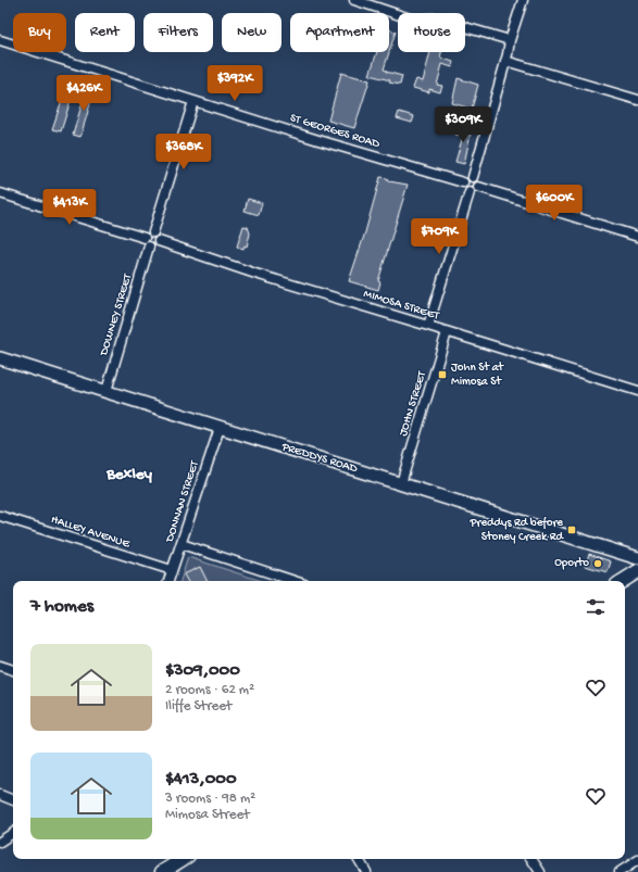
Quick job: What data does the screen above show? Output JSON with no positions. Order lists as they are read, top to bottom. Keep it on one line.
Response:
{"streets":{"main road":["PREDDYS ROAD"],"street":["ST GEORGES ROAD","MIMOSA STREET","DOWNEY STREET","JOHN STREET","DONNAN STREET","HALLEY AVENUE"]},"crossings":[["MIMOSA STREET","DOWNEY STREET"],["MIMOSA STREET","JOHN STREET"],["DOWNEY STREET","PREDDYS ROAD"],["JOHN STREET","PREDDYS ROAD"],["PREDDYS ROAD","DONNAN STREET"],["DONNAN STREET","HALLEY AVENUE"]],"districts":["Bexley"],"places":{"transit":["John St at Mimosa St","Preddys Rd before Stoney Creek Rd"],"other":["Oporto"]},"page":{"chip":["Buy","Rent","Filters","New","Apartment","House"],"price":["$392K","$426K","$309K","$368K","$600K","$413K","$709K"],"heading":"7 homes","list":[{"name":"$309,000","note":"2 rooms · 62 m² · Iliffe Street"},{"name":"$413,000","note":"3 rooms · 98 m² · Mimosa Street"}]}}
